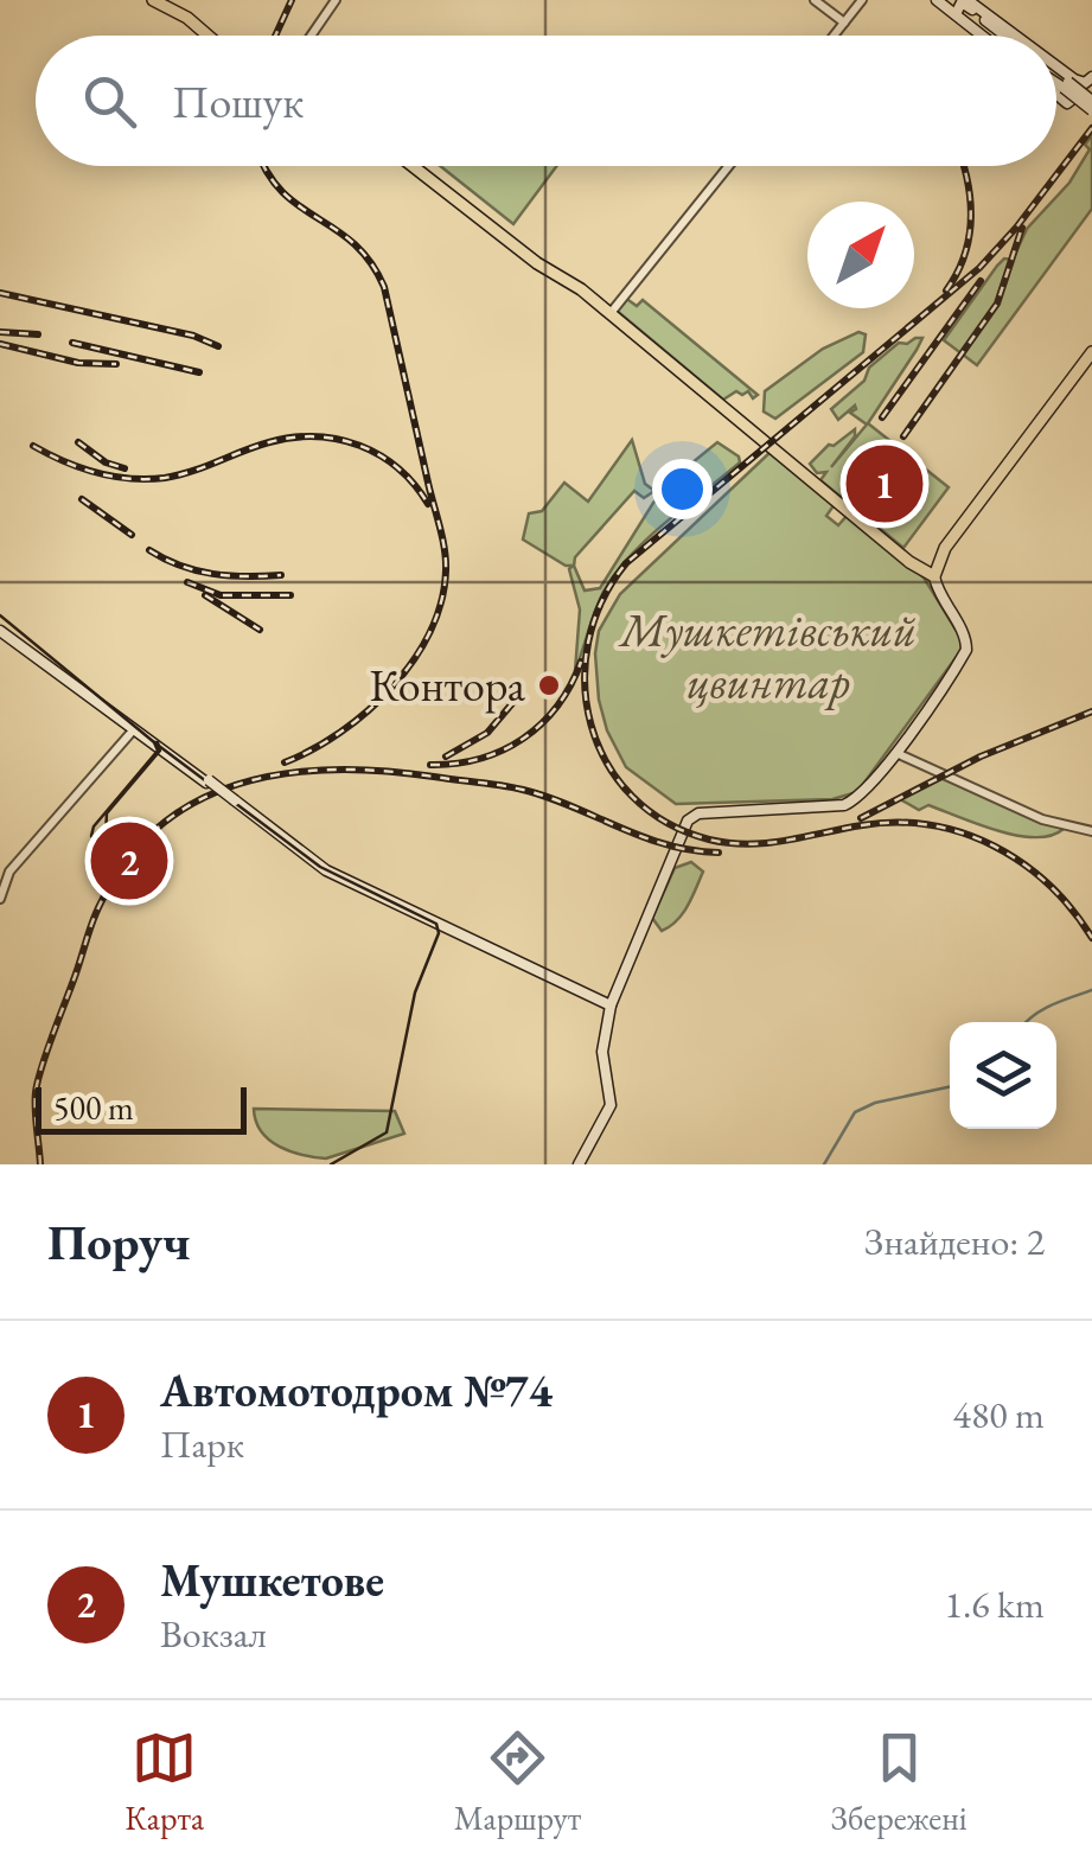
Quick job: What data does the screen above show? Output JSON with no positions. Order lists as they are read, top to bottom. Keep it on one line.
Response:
{"parks":["Мушкетівський цвинтар"],"places":["Контора"],"scale_bar":"500 m","north":"top right","page":{"search":"Пошук","pins":["1","2"],"scale":"500 m","heading":["Поруч","Знайдено: 2"],"list":[{"mark":"1","name":"Автомотодром №74","note":"Парк","value":"480 m"},{"mark":"2","name":"Мушкетове","note":"Вокзал","value":"1.6 km"}],"nav":["Карта","Маршрут","Збережені"]}}
